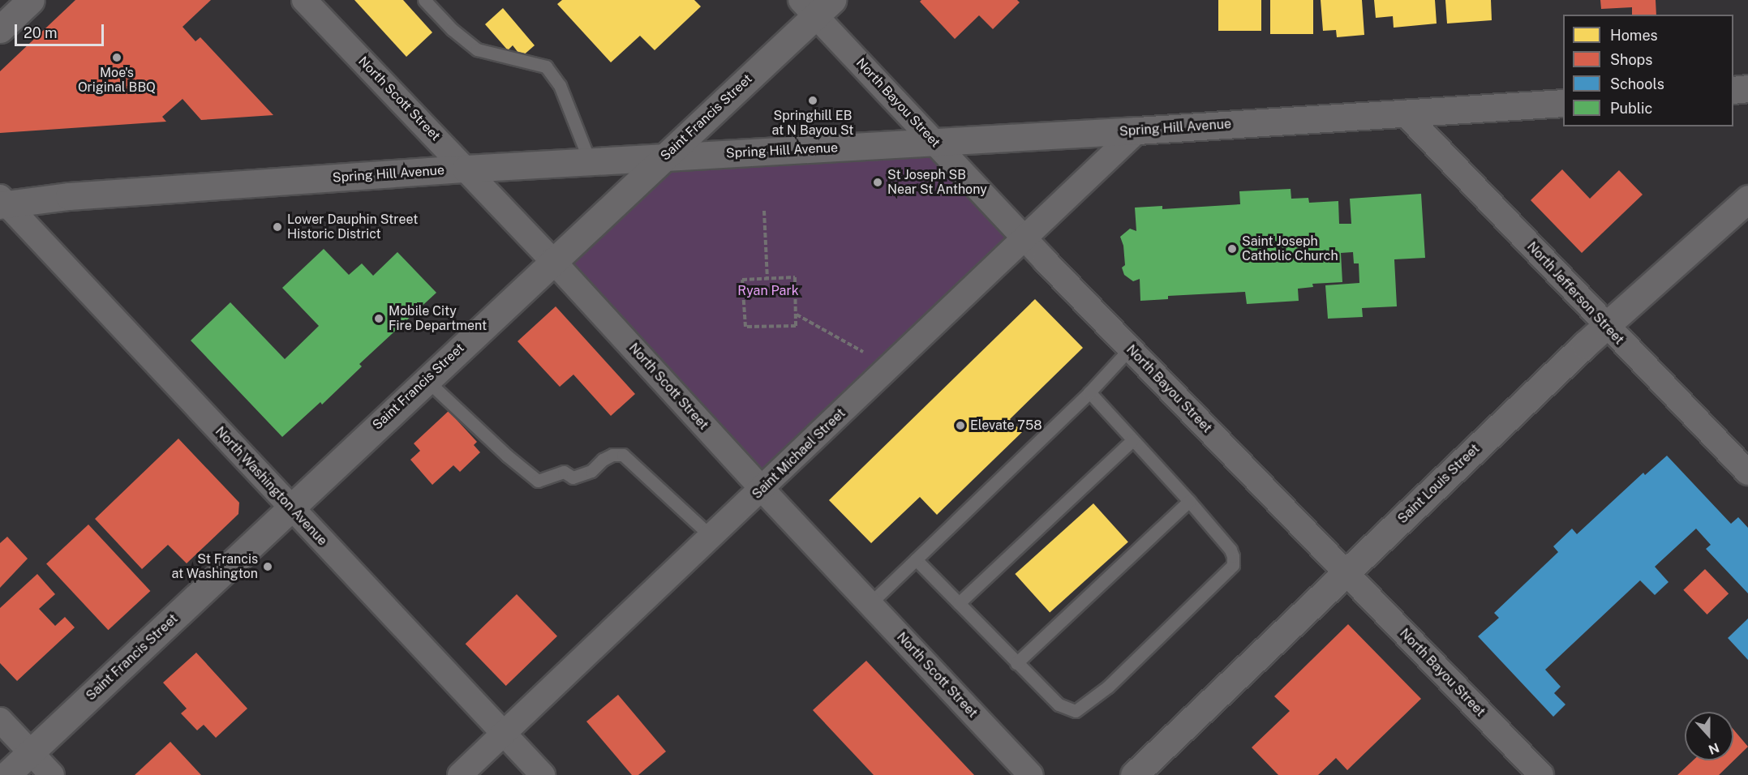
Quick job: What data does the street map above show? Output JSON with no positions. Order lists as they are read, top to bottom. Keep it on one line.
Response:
{"streets":{"street":["North Scott Street","North Bayou Street","Saint Francis Street","Spring Hill Avenue","North Jefferson Street","Saint Michael Street","Saint Louis Street","North Washington Avenue"]},"crossings":[["North Scott Street","Saint Francis Street"],["North Scott Street","Spring Hill Avenue"],["North Scott Street","Saint Michael Street"],["North Bayou Street","Saint Francis Street"],["North Bayou Street","Spring Hill Avenue"],["North Bayou Street","Saint Michael Street"],["North Bayou Street","Saint Louis Street"],["Saint Francis Street","Spring Hill Avenue"],["Saint Francis Street","North Washington Avenue"],["Spring Hill Avenue","North Jefferson Street"],["Spring Hill Avenue","Saint Michael Street"],["Spring Hill Avenue","North Washington Avenue"],["North Jefferson Street","Saint Louis Street"],["Saint Michael Street","North Washington Avenue"]],"parks":["Ryan Park"],"places":["Moe's Original BBQ","Springhill EB at N Bayou St","St Joseph SB Near St Anthony","Lower Dauphin Street Historic District","Saint Joseph Catholic Church","Mobile City Fire Department","Elevate 758","St Francis at Washington"],"legend":["Homes","Shops","Schools","Public"],"scale_bar":"20 m","north":"bottom"}
